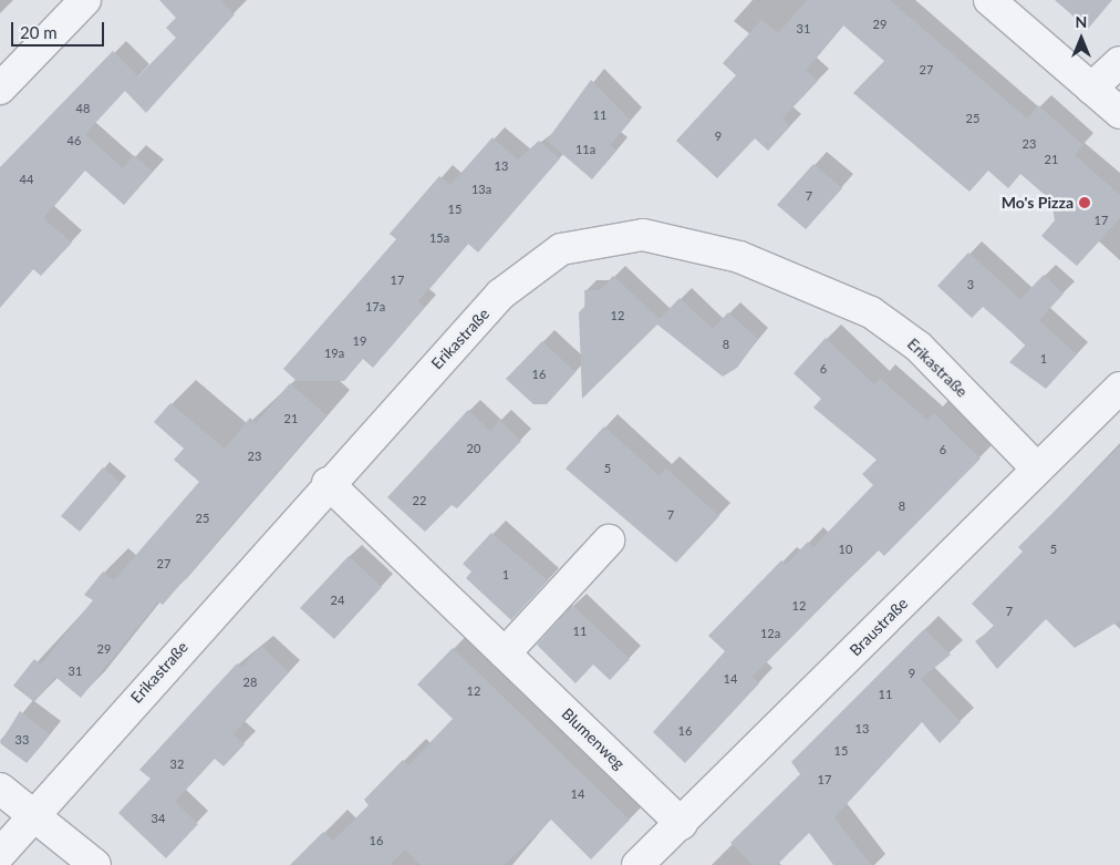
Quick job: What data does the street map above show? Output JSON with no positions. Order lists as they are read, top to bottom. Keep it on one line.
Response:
{"streets":{"street":["Erikastraße","Braustraße","Blumenweg"]},"crossings":[["Erikastraße","Braustraße"],["Erikastraße","Blumenweg"],["Braustraße","Blumenweg"]],"places":["Mo's Pizza"],"house_numbers":["29","31","27","48","11","25","9","46","23","11a","21","13","44","13a","7","15","17","15a","17","3","17a","12","19","8","19a","1","6","16","21","20","6","23","5","22","8","7","25","10","5","27","1","24","12","7","11","12a","29","31","9","14","28","12","11","13","16","33","15","32","17","14","34","16"],"scale_bar":"20 m","north":"top"}
